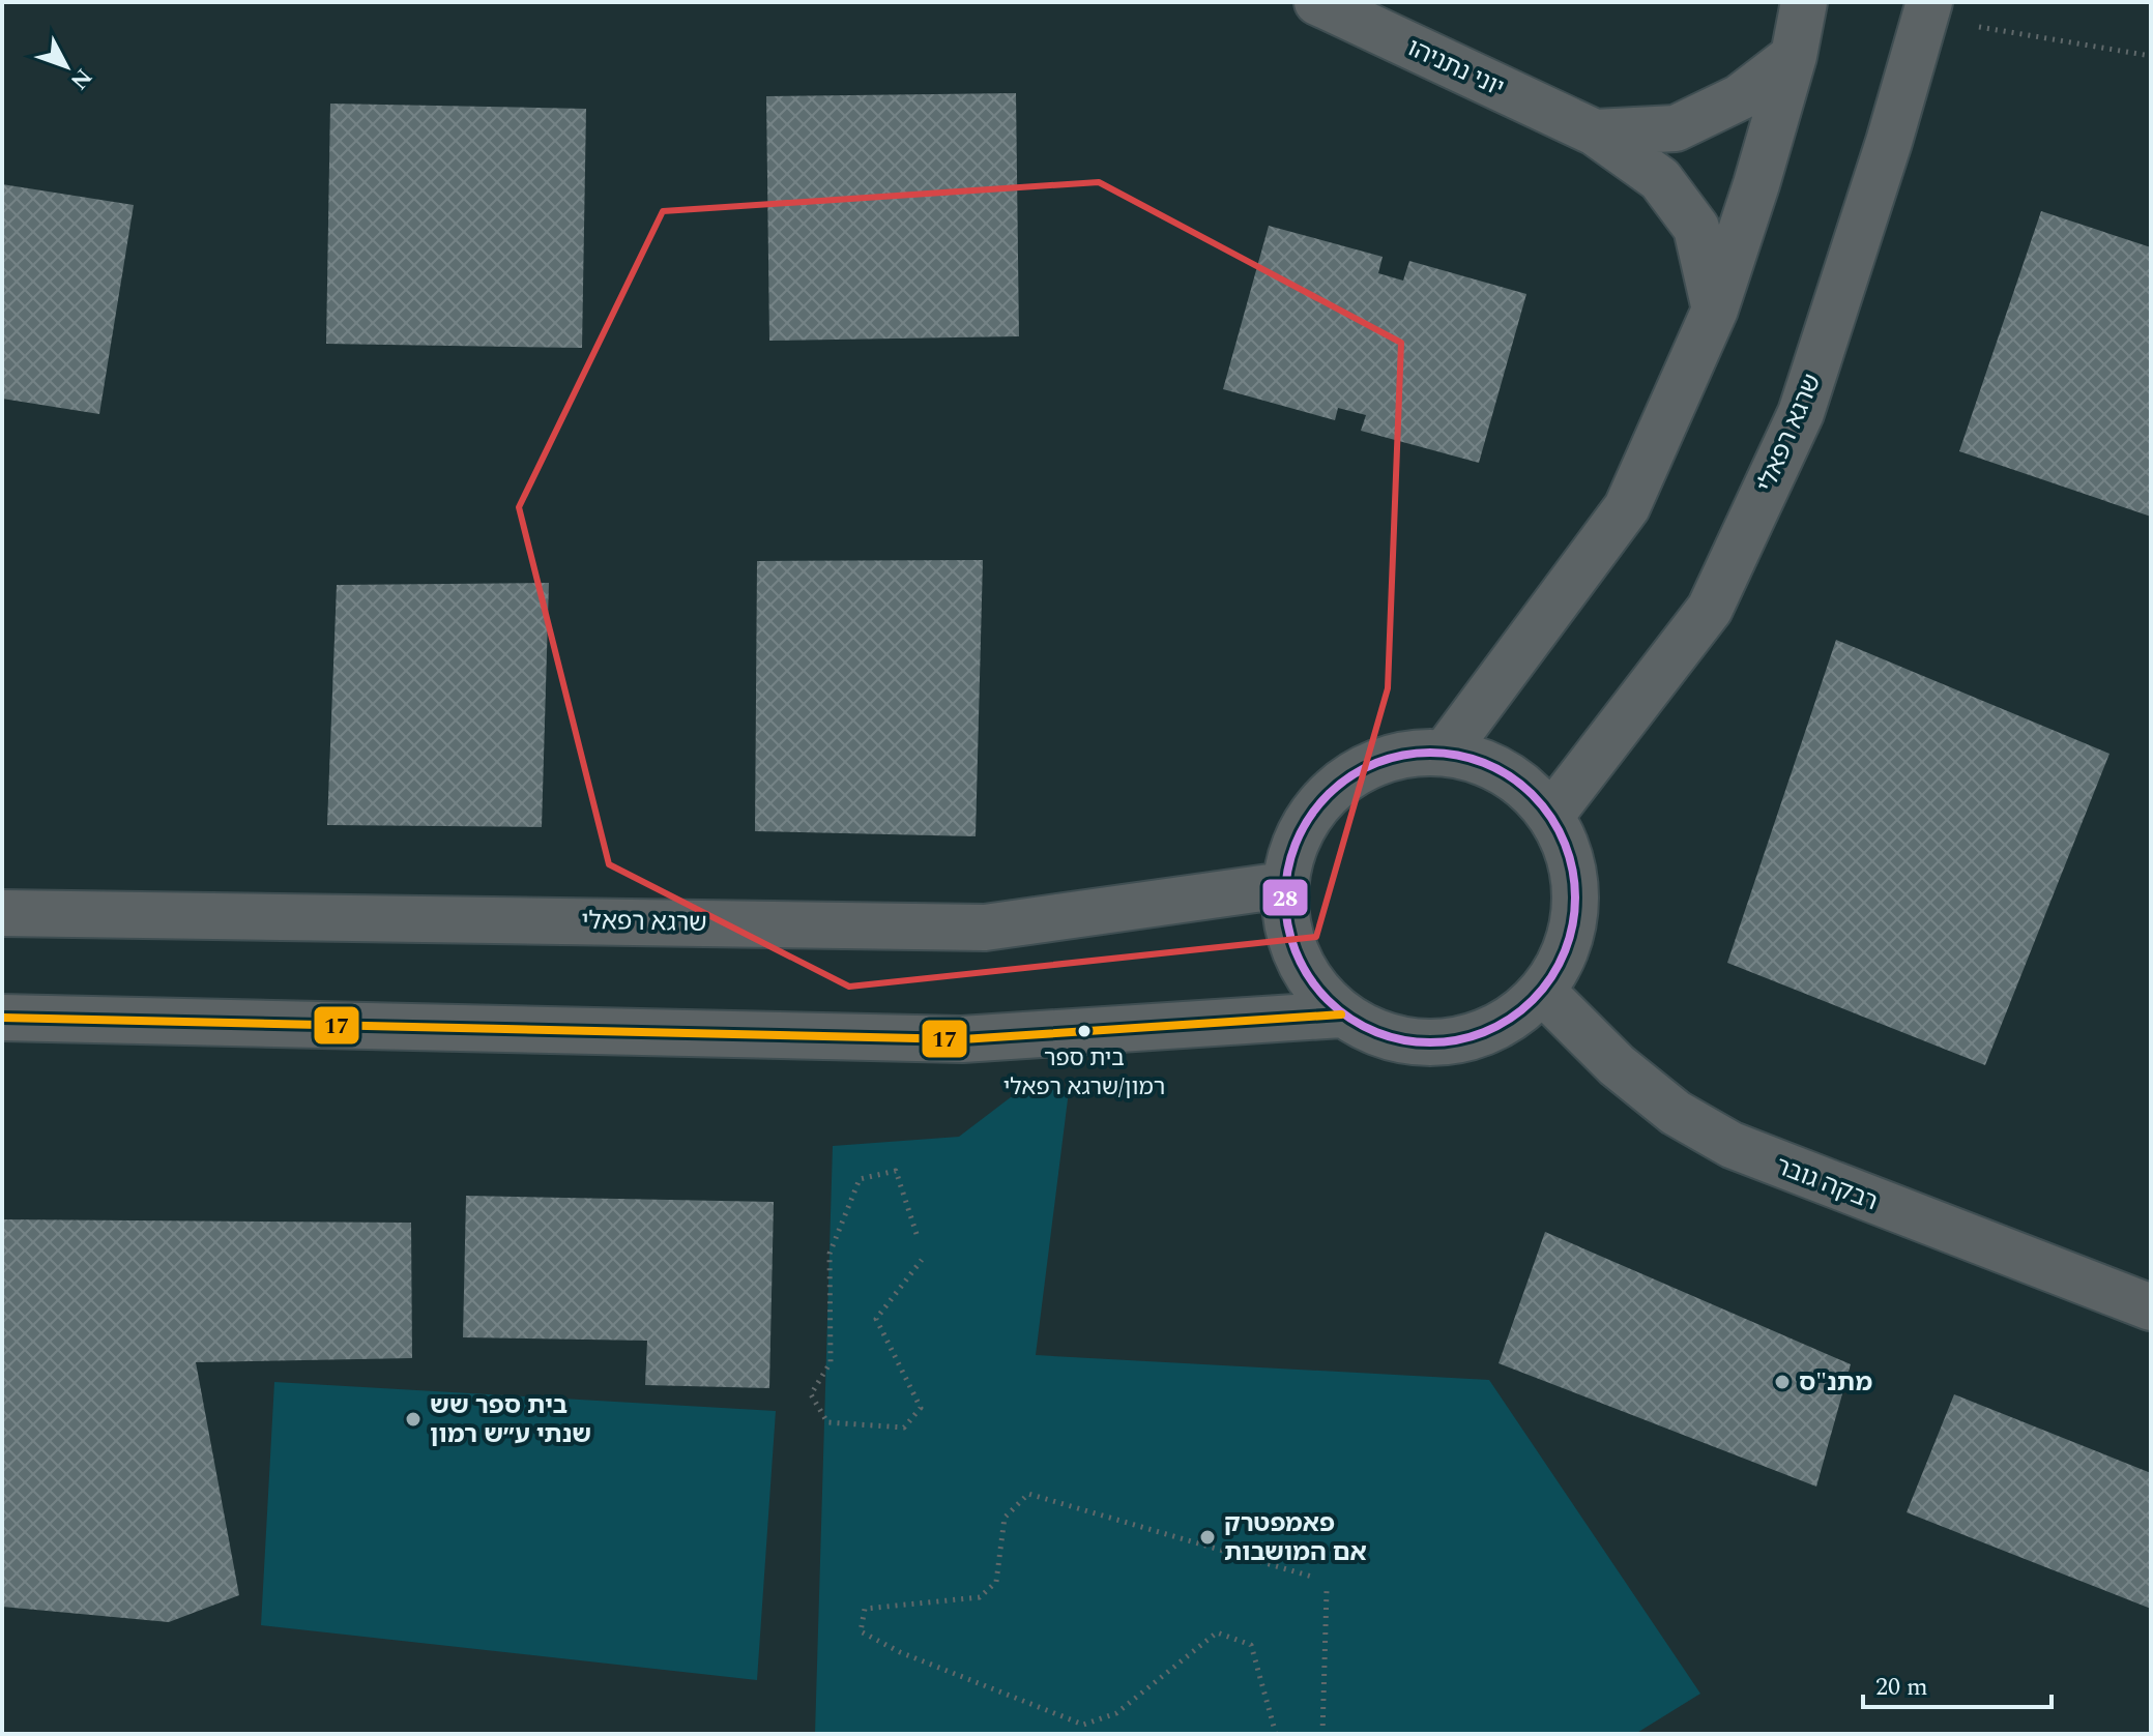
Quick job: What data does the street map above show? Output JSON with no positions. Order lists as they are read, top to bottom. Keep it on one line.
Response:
{"streets":{"street":["יוני נתניהו","שרגא רפאלי","רבקה גובר"]},"crossings":[["שרגא רפאלי","רבקה גובר"]],"places":["בית ספר רמון/שרגא רפאלי","מתנ\"ס","בית ספר שש שנתי ע״ש רמון","פאמפטרק אם המושבות"],"lines":["transit line 28","transit line 17"],"scale_bar":"20 m","north":"bottom right"}
